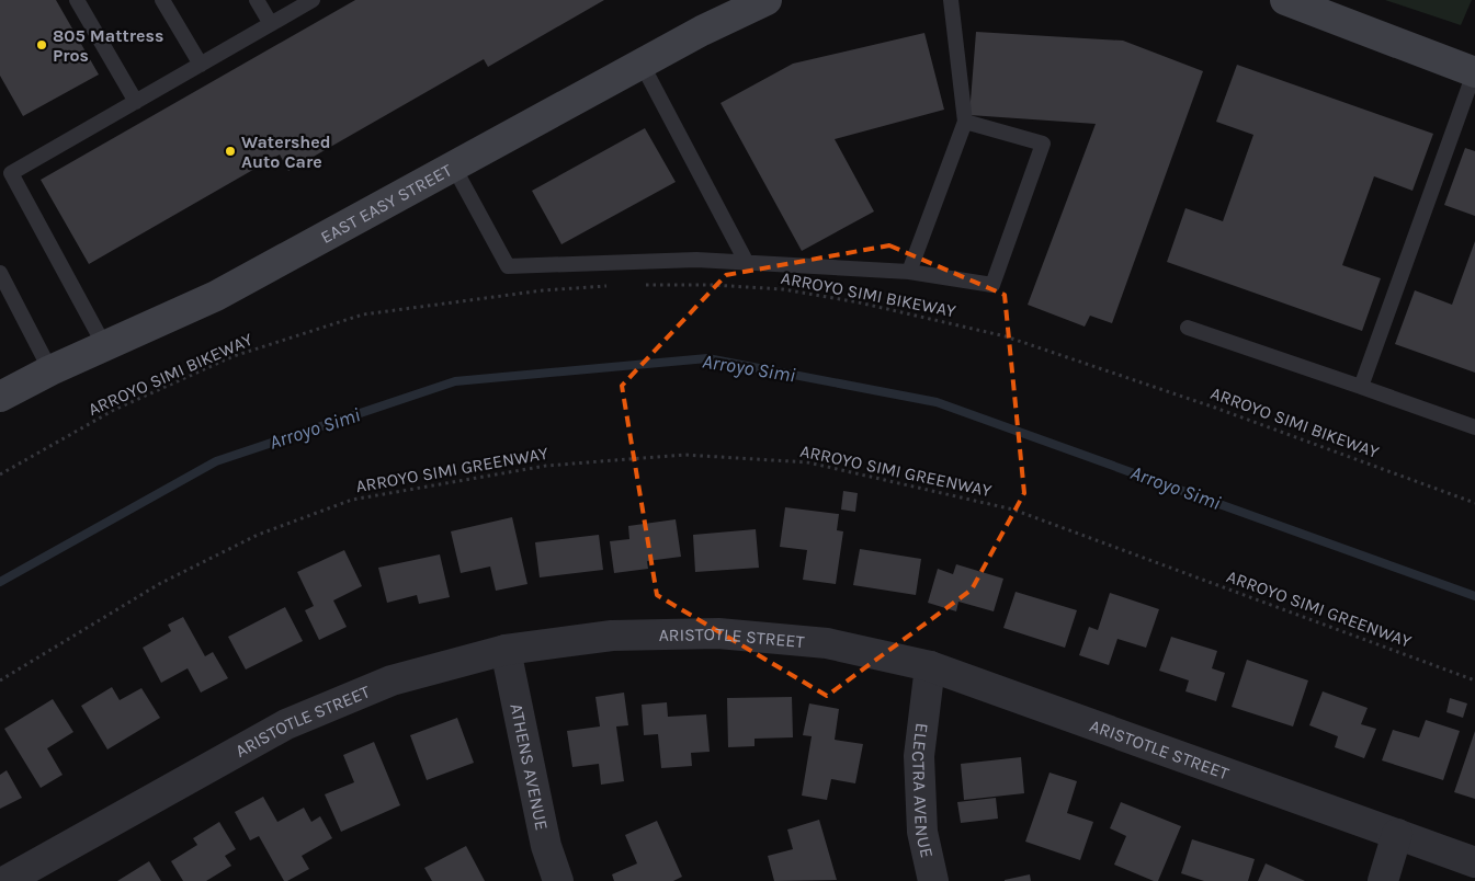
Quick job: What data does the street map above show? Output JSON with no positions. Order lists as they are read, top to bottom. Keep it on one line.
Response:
{"streets":{"street":["EAST EASY STREET","ARISTOTLE STREET","ATHENS AVENUE","ELECTRA AVENUE"],"path":["ARROYO SIMI BIKEWAY","ARROYO SIMI GREENWAY"]},"crossings":[["ARISTOTLE STREET","ATHENS AVENUE"],["ARISTOTLE STREET","ELECTRA AVENUE"]],"water":["Arroyo Simi"],"places":["805 Mattress Pros","Watershed Auto Care"]}
